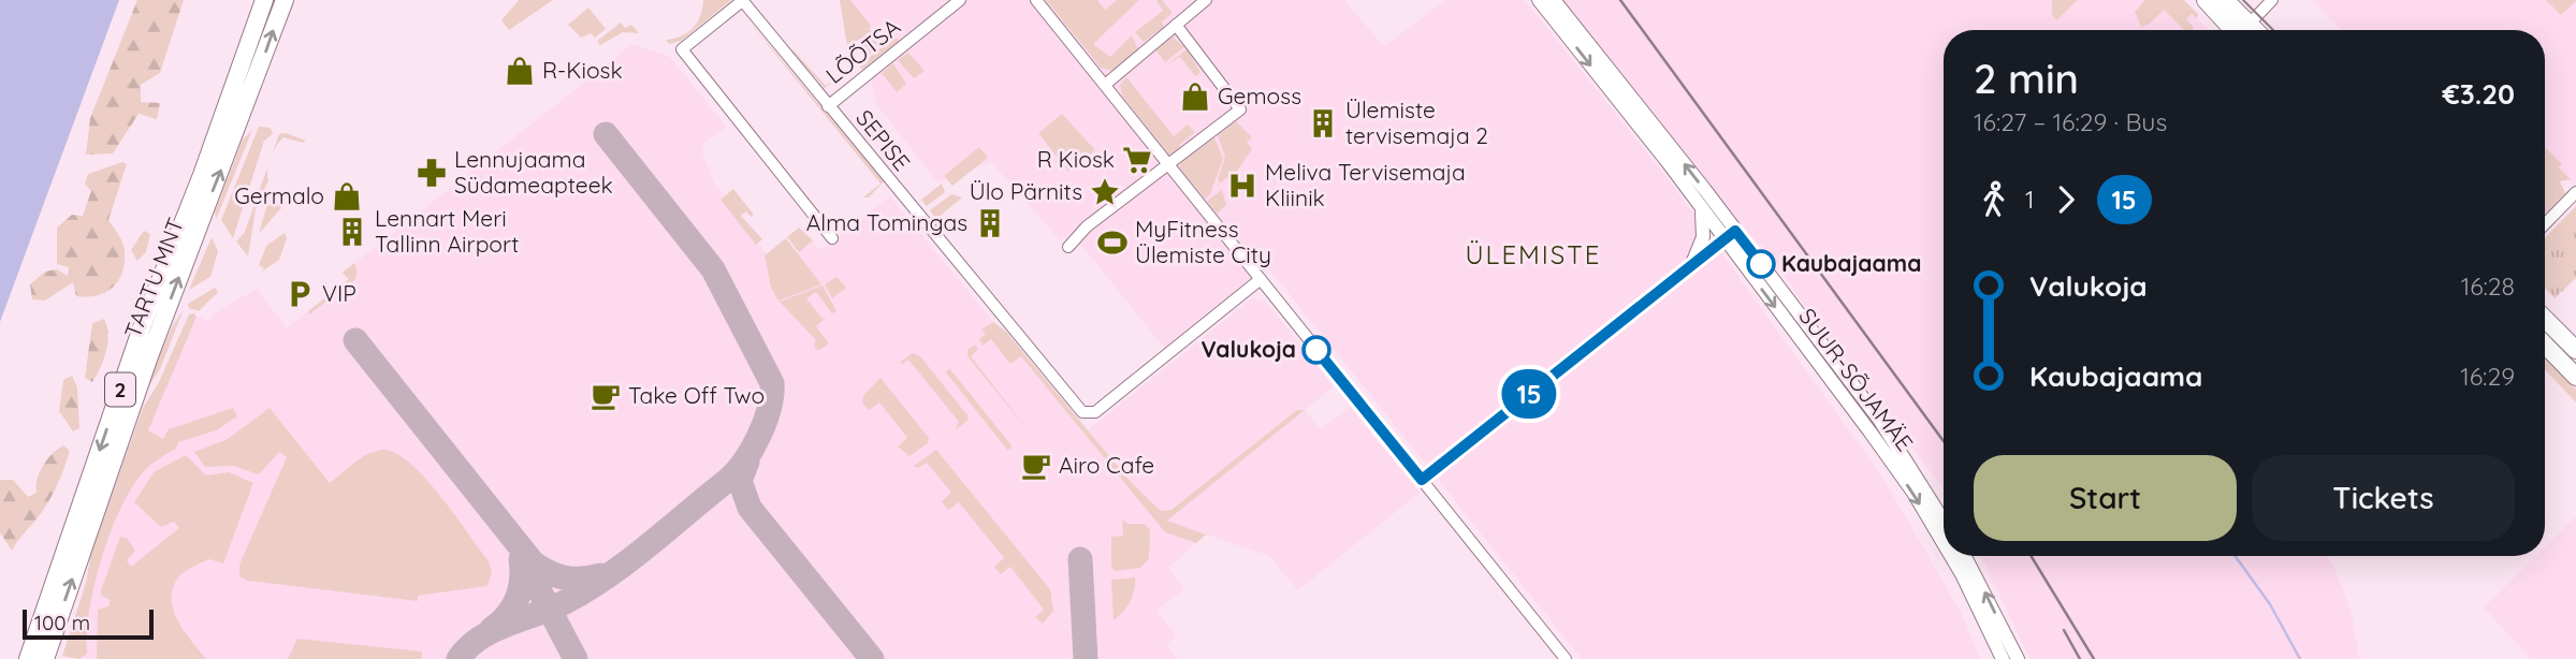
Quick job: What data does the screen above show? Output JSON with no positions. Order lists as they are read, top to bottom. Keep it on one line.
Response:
{"streets":{"highway":["TARTU MNT","2"],"main road":["SUUR-SÕJAMÄE"],"street":["LÕÕTSA","SEPISE"]},"crossings":[["LÕÕTSA","SEPISE"]],"districts":["ÜLEMISTE"],"places":{"shop":["R-Kiosk","Gemoss","Germalo"],"building":["Ülemiste tervisemaja 2","Alma Tomingas","Lennart Meri Tallinn Airport"],"supermarket":["R Kiosk"],"pharmacy":["Lennujaama Südameapteek"],"hospital":["Meliva Tervisemaja Kliinik"],"place":["Ülo Pärnits"],"sports":["MyFitness Ülemiste City"],"other":["Kaubajaama","Valukoja"],"parking":["VIP"],"cafe":["Take Off Two","Airo Cafe"]},"lines":["bus line 15"],"scale_bar":"100 m","page":{"on_map":"15","heading":["2 min","16:27 – 16:29 · Bus","€3.20"],"legs":["1","15"],"list":[{"name":"Valukoja","value":"16:28"},{"name":"Kaubajaama","value":"16:29"}],"buttons":["Start","Tickets"],"scale":"100 m"}}
